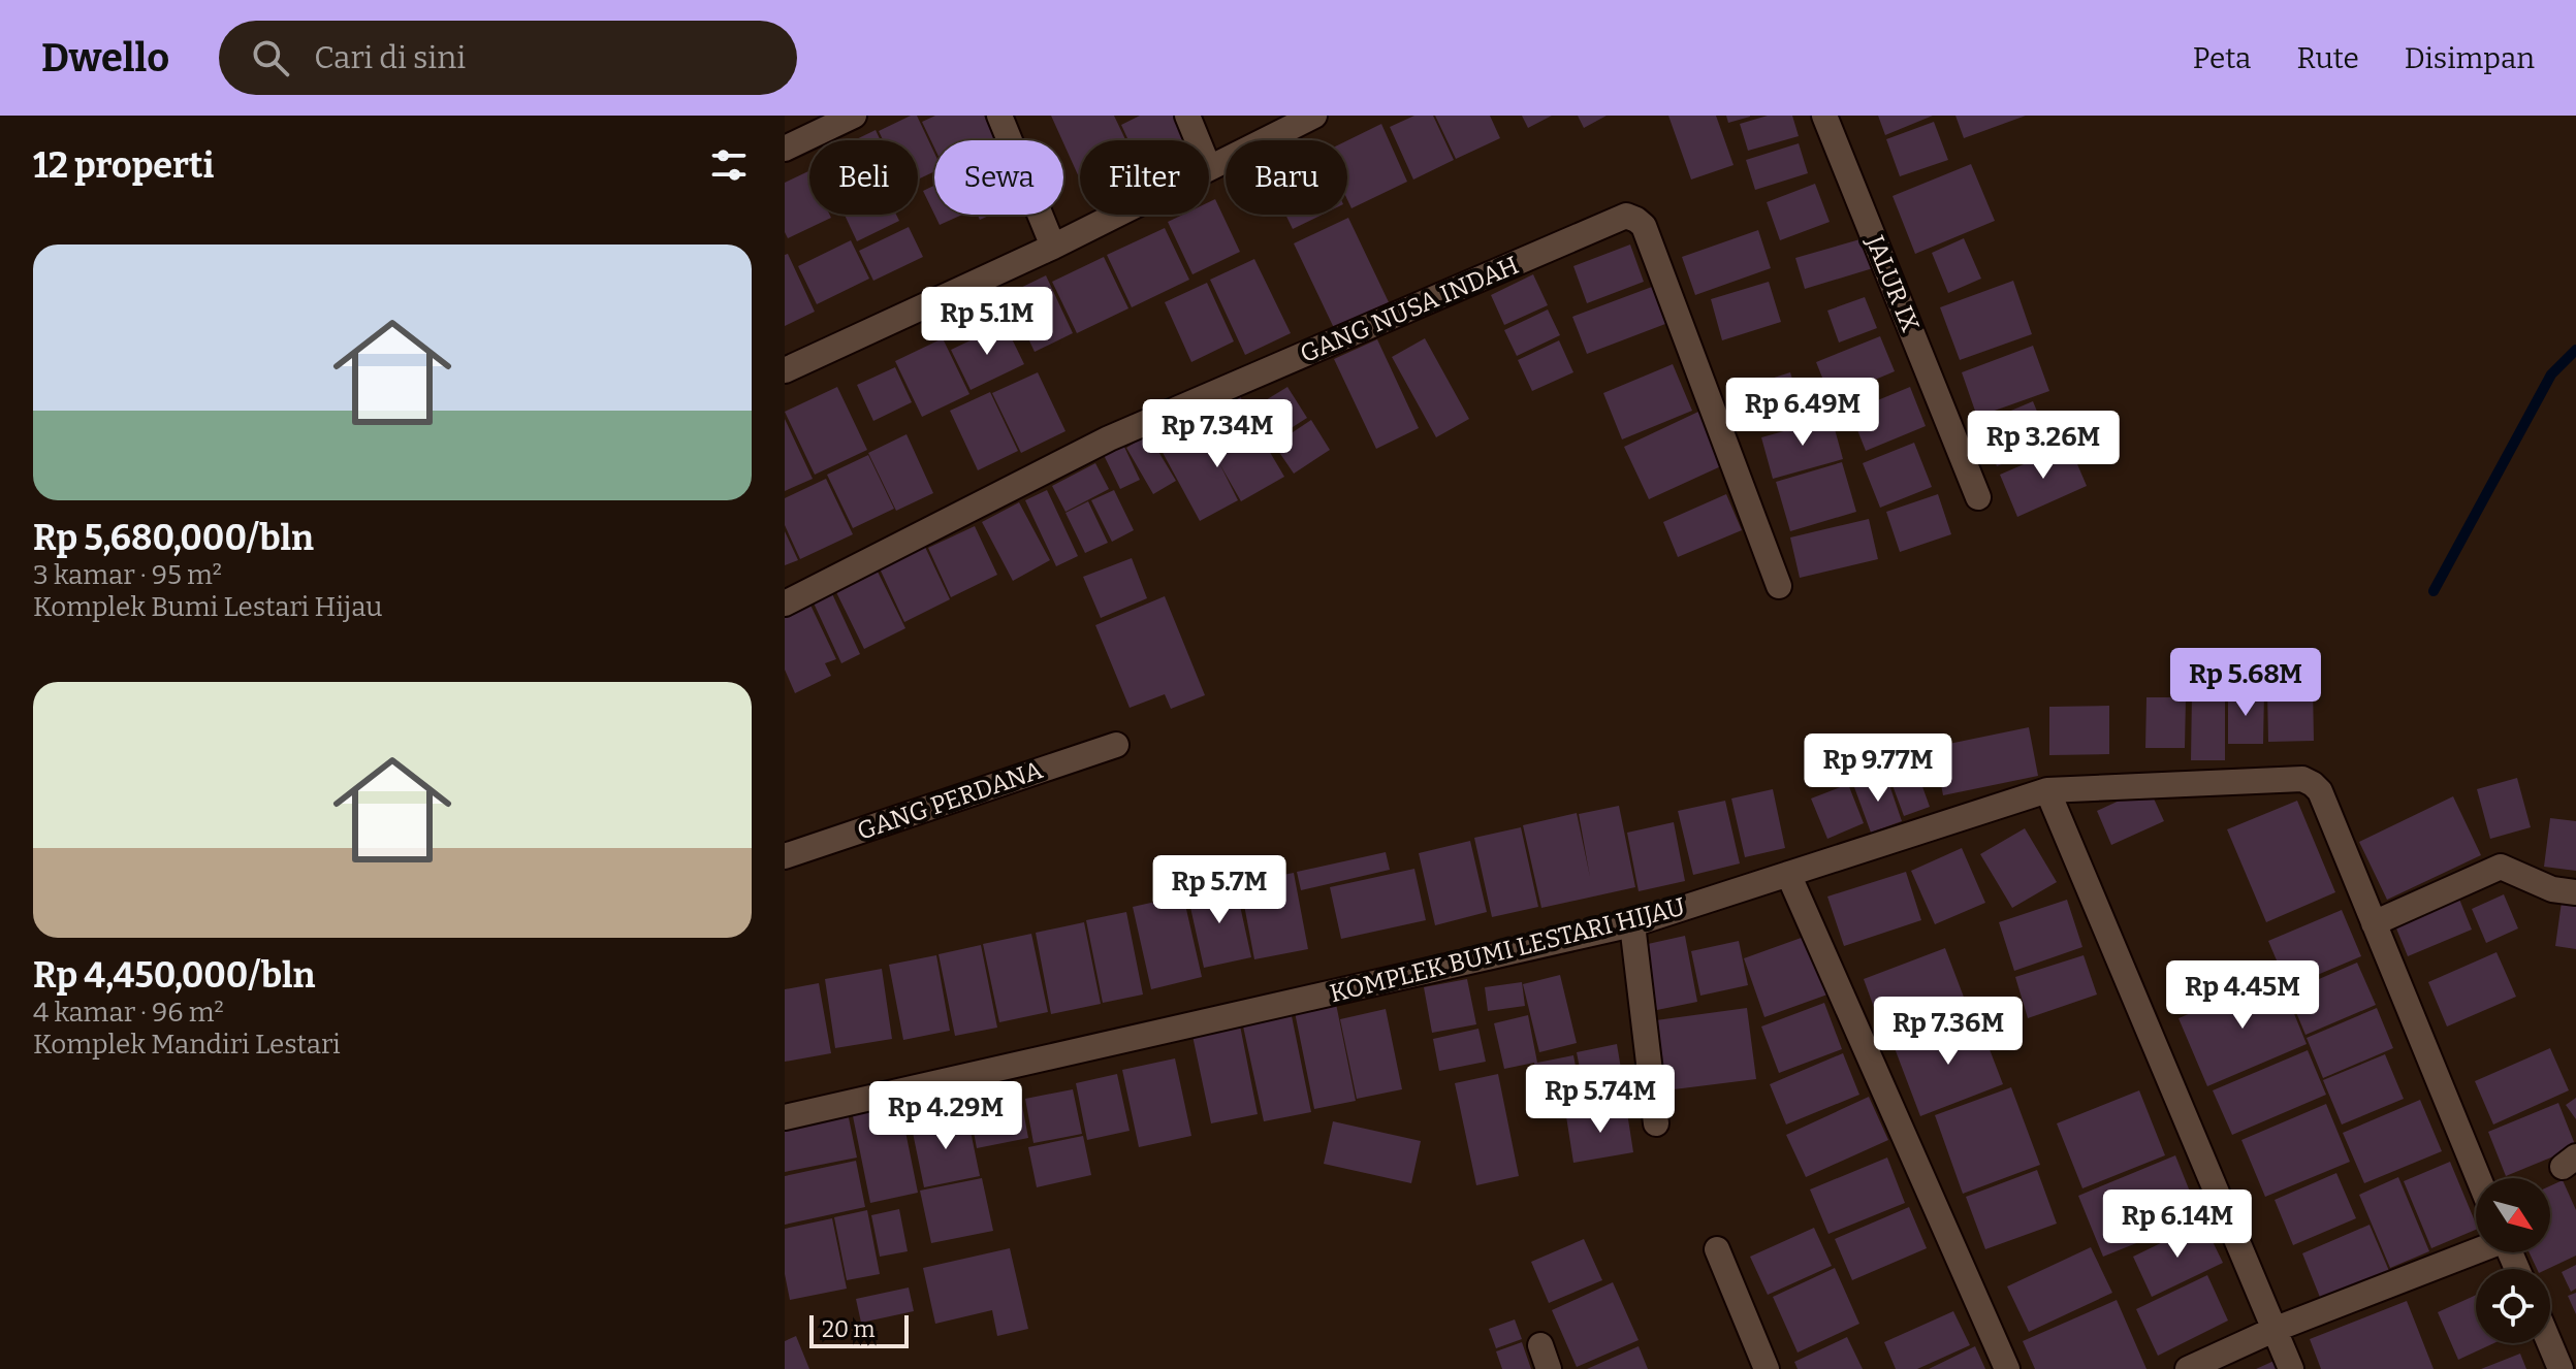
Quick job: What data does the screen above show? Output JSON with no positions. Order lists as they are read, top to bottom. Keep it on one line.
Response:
{"streets":{"street":["JALUR IX","GANG NUSA INDAH","GANG PERDANA","KOMPLEK BUMI LESTARI HIJAU"]},"scale_bar":"20 m","north":"bottom right","page":{"header":"Dwello","search":"Cari di sini","nav":["Peta","Rute","Disimpan"],"heading":"12 properti","chip":["Beli","Sewa","Filter","Baru"],"list":[{"name":"Rp 5,680,000/bln","note":"3 kamar · 95 m² · Komplek Bumi Lestari Hijau"},{"name":"Rp 4,450,000/bln","note":"4 kamar · 96 m² · Komplek Mandiri Lestari"}],"price":["Rp 5.1M","Rp 6.49M","Rp 7.34M","Rp 3.26M","Rp 5.68M","Rp 9.77M","Rp 5.7M","Rp 4.45M","Rp 7.36M","Rp 5.74M","Rp 4.29M","Rp 6.14M"],"scale":"20 m"}}
